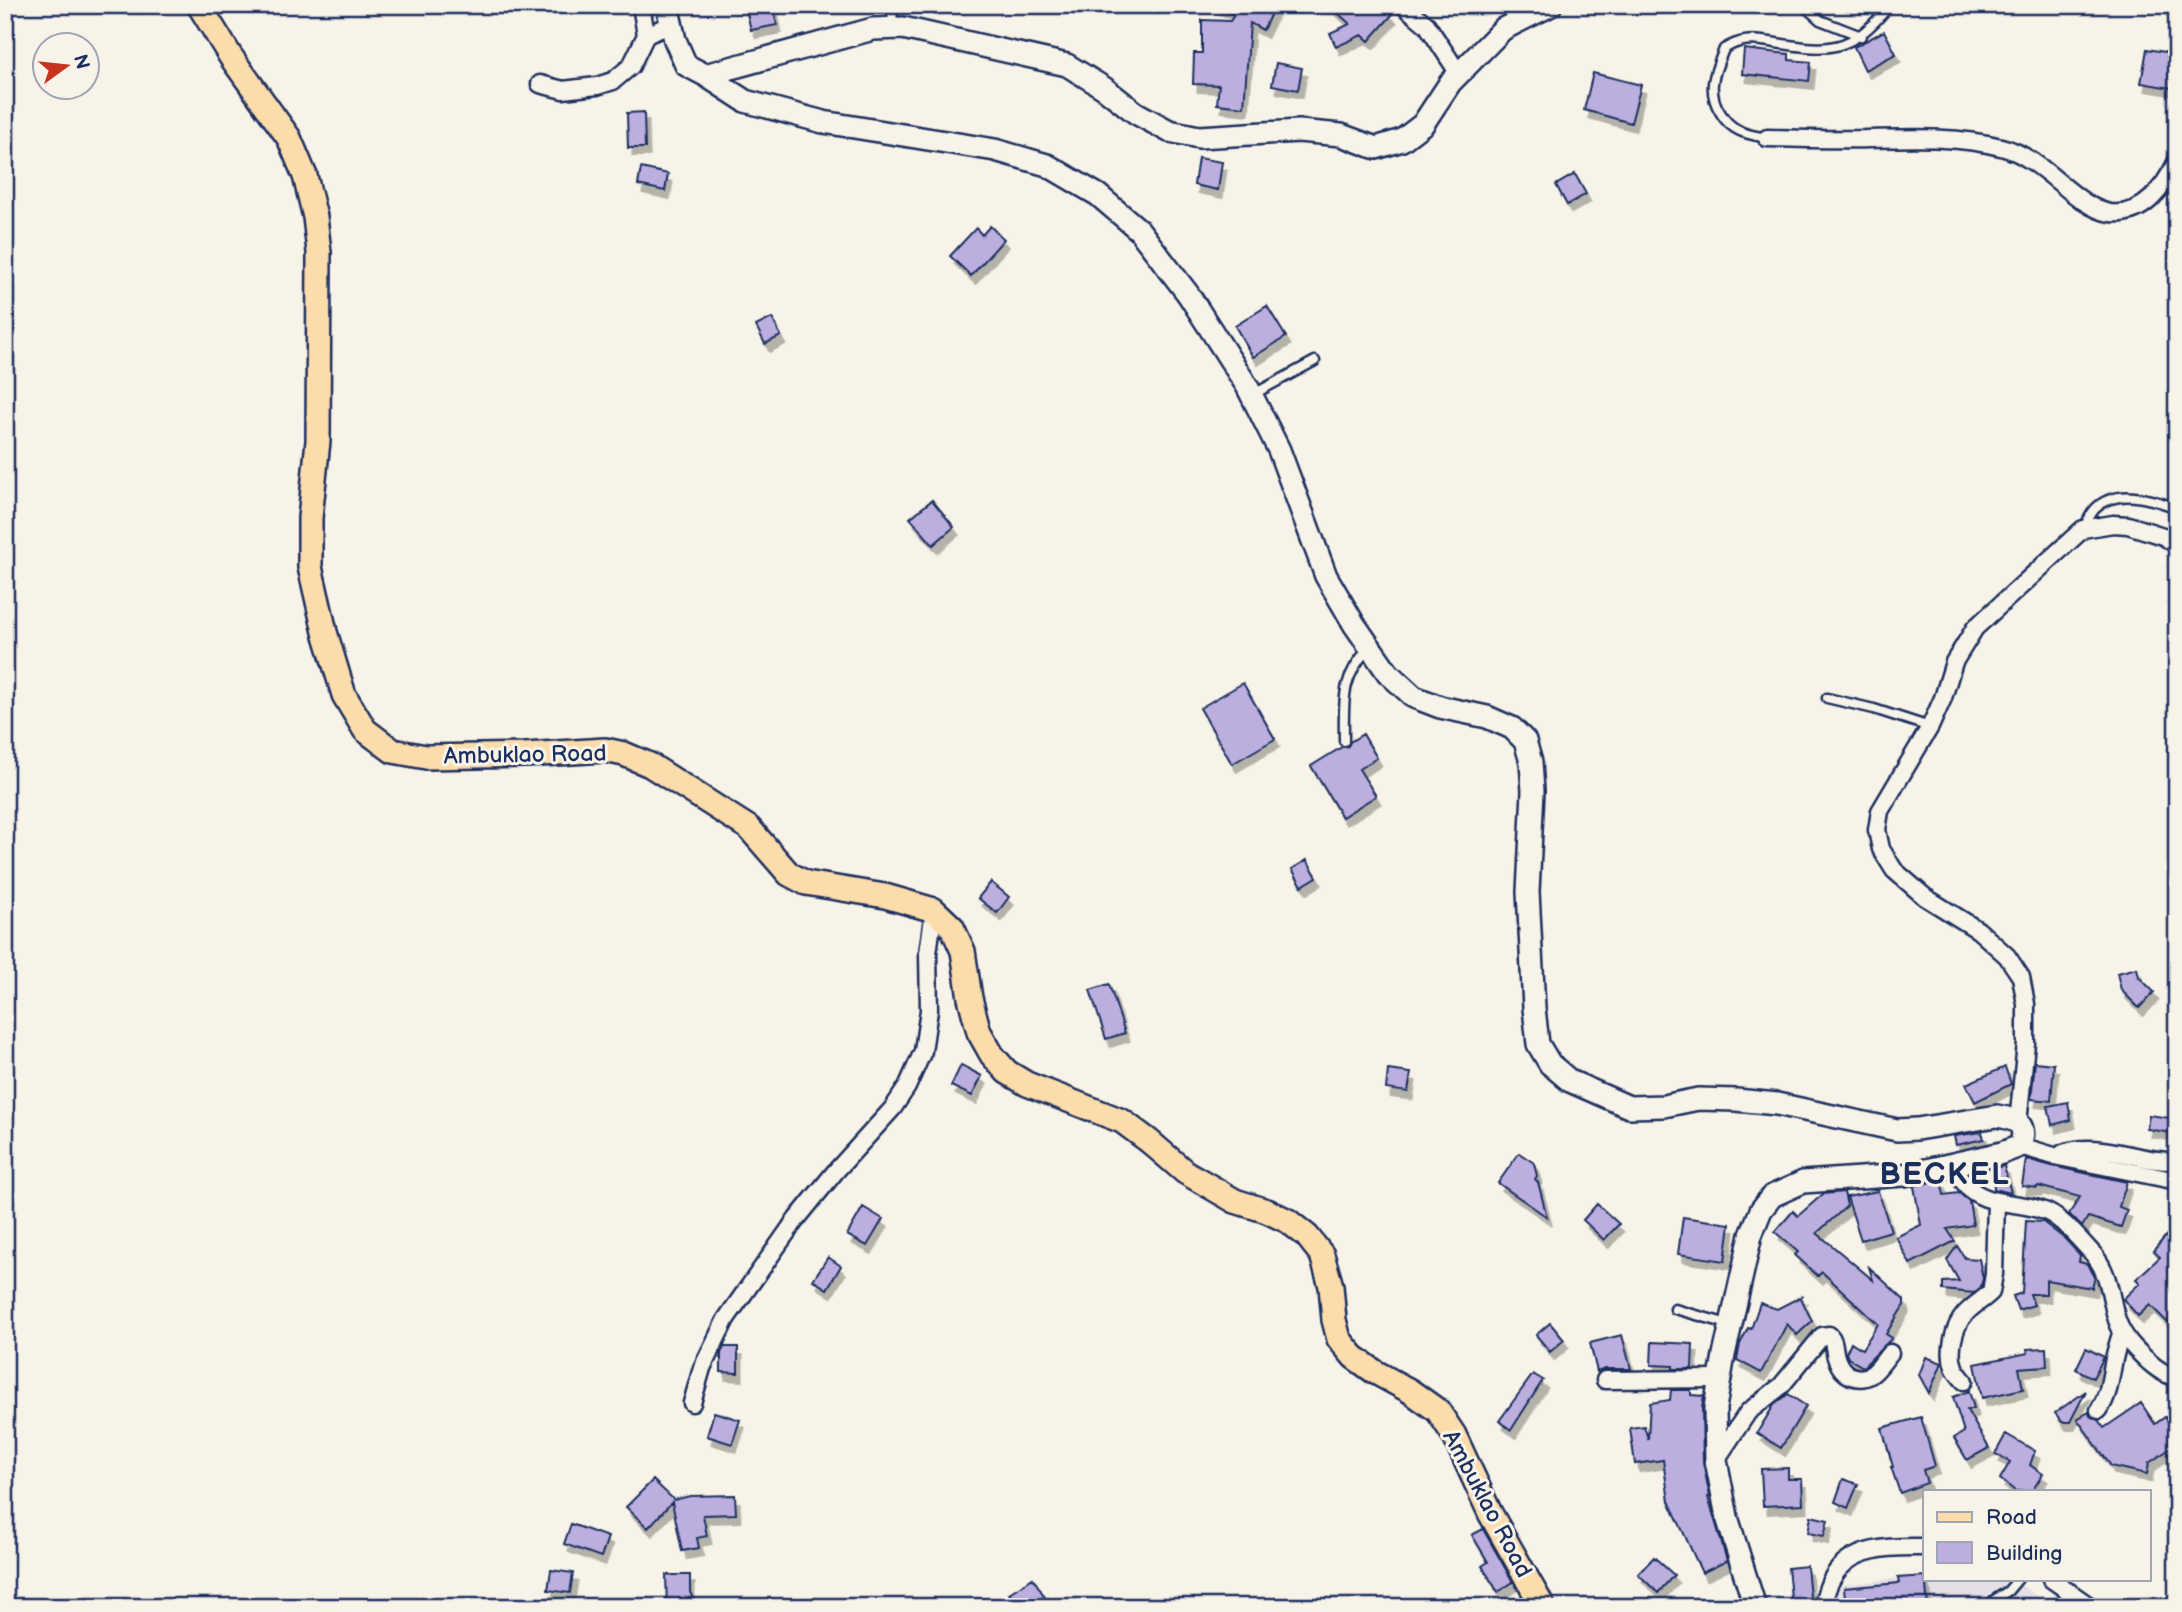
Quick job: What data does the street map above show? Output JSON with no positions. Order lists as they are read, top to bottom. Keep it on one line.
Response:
{"streets":{"main road":["Ambuklao Road"]},"districts":["BECKEL"],"legend":["Road","Building"],"north":"right"}
